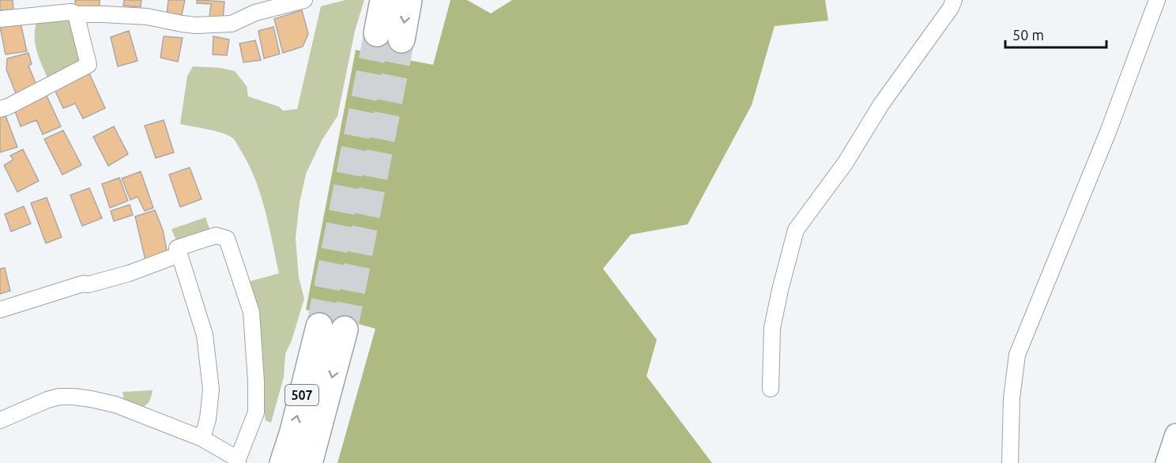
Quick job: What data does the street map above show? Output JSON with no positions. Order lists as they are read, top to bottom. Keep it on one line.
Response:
{"streets":{"highway":["507"]},"scale_bar":"50 m"}
